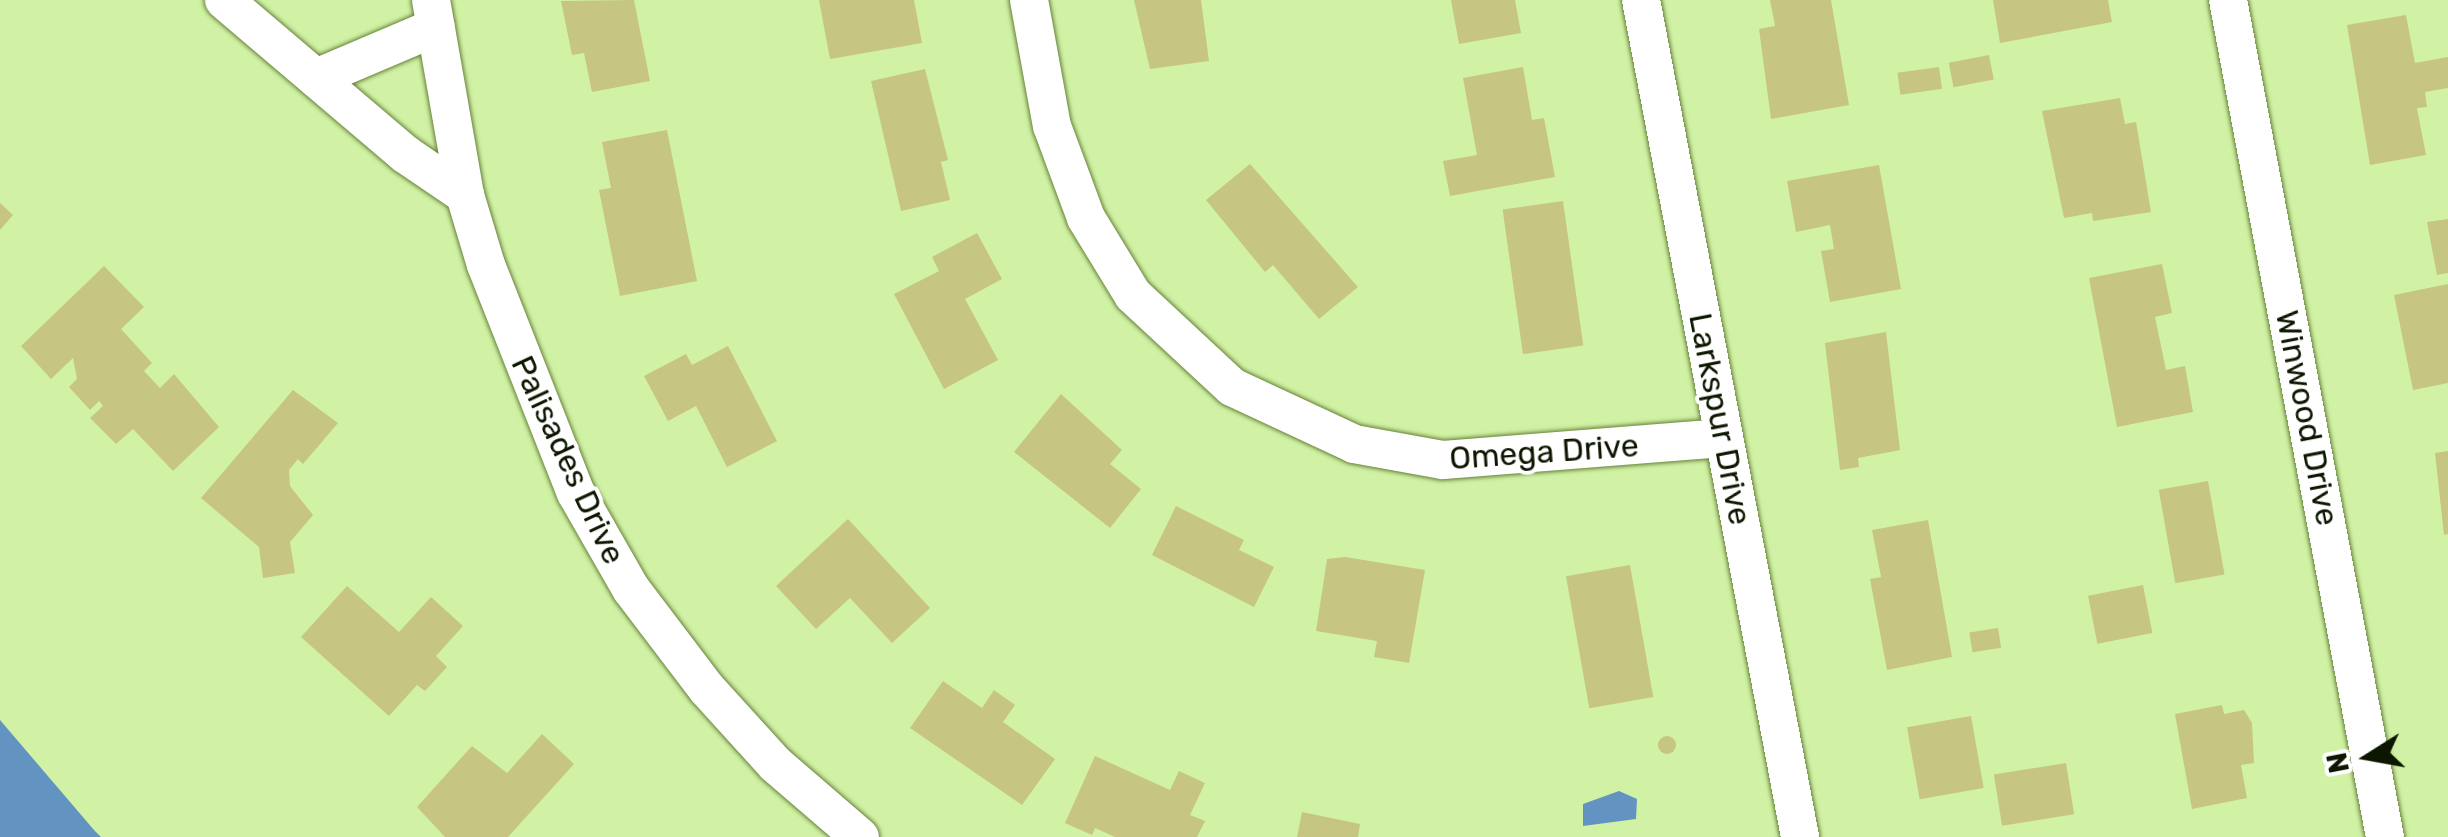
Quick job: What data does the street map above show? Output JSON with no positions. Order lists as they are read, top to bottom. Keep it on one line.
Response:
{"streets":{"street":["Winwood Drive","Larkspur Drive","Omega Drive","Palisades Drive"]},"crossings":[["Larkspur Drive","Omega Drive"]],"north":"left"}
